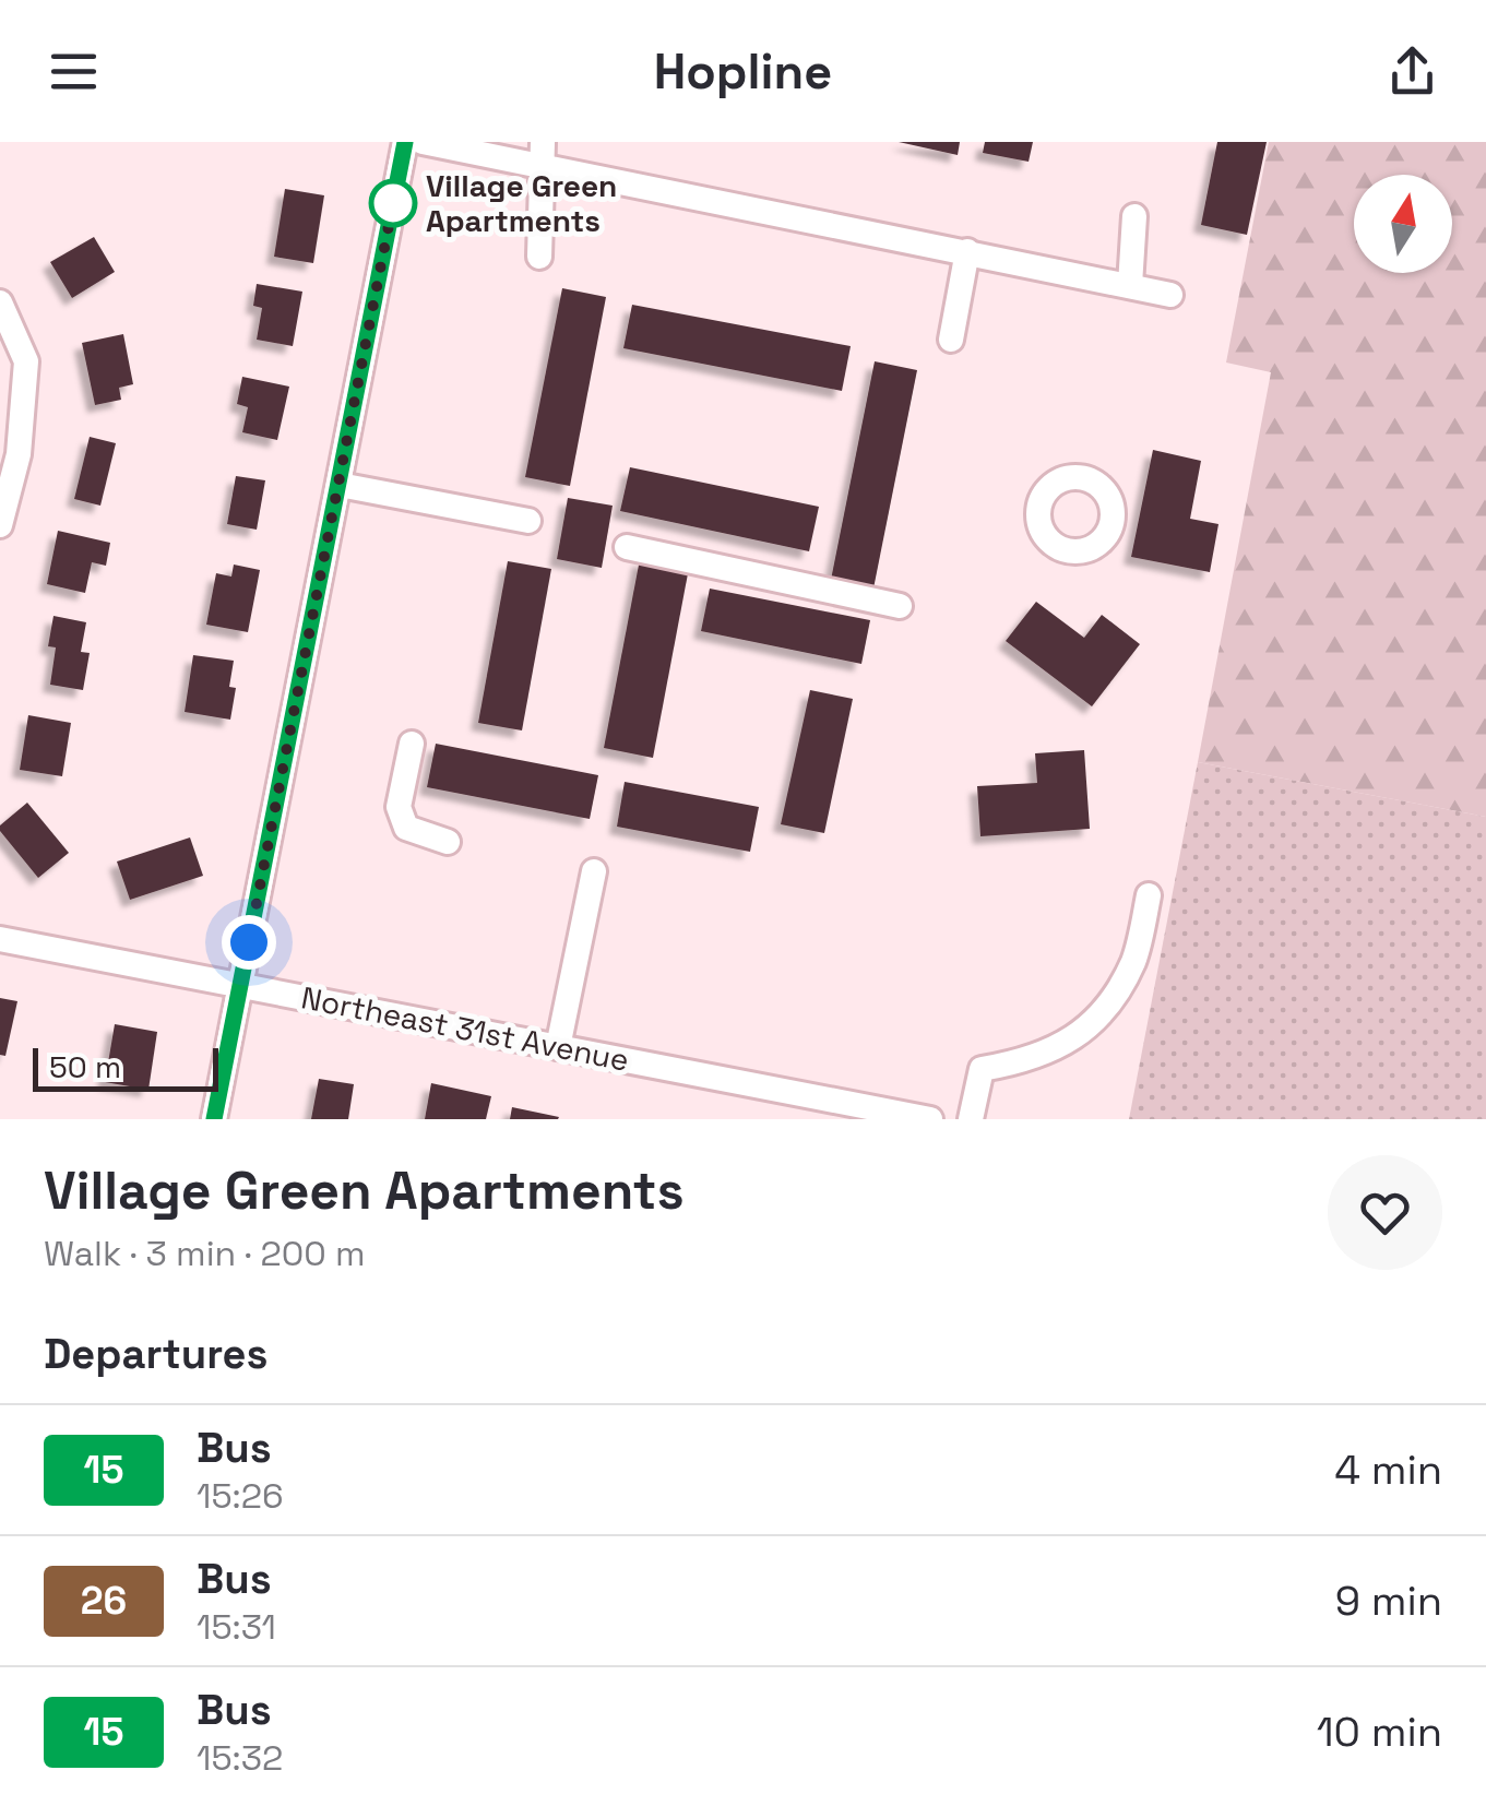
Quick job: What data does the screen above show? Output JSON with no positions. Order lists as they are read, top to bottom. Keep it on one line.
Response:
{"streets":{"street":["Northeast 31st Avenue"]},"places":["Village Green Apartments"],"lines":["bus line 15"],"scale_bar":"50 m","north":"top","page":{"header":"Hopline","scale":"50 m","heading":[["Village Green Apartments","Walk · 3 min · 200 m"],"Departures"],"list":[{"mark":"15","name":"Bus","note":"15:26","value":"4 min"},{"mark":"26","name":"Bus","note":"15:31","value":"9 min"},{"mark":"15","name":"Bus","note":"15:32","value":"10 min"}]}}
